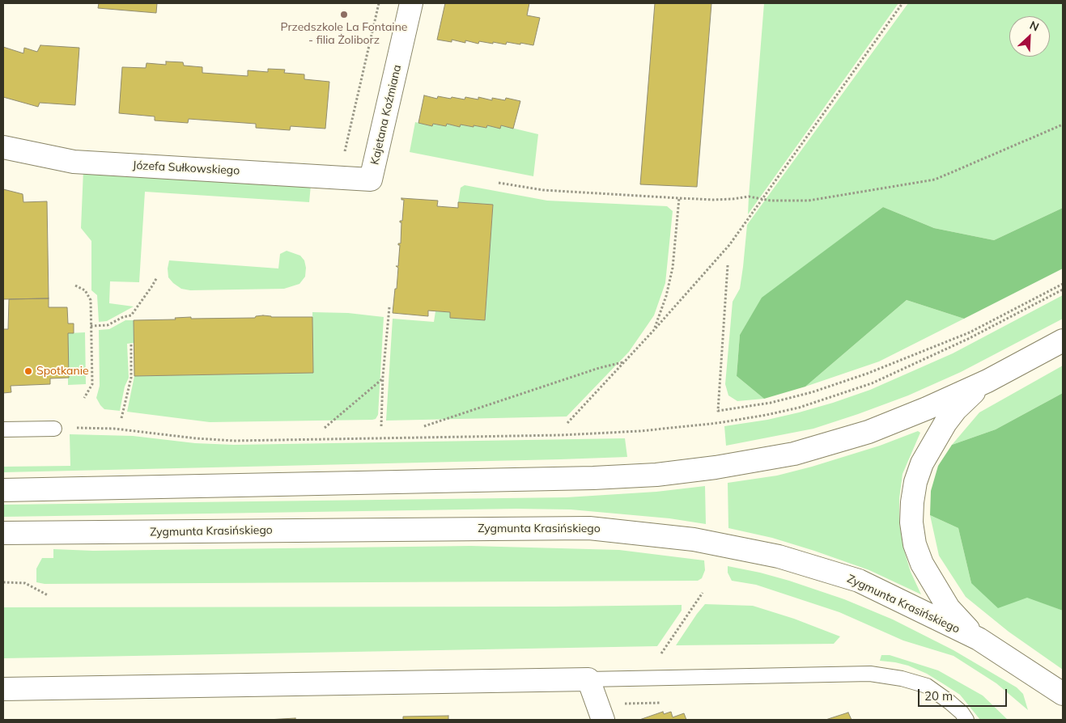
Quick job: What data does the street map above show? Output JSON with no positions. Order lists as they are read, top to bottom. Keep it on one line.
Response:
{"streets":{"main road":["Kajetana Koźmiana","Józefa Sułkowskiego","Zygmunta Krasińskiego"]},"crossings":[["Kajetana Koźmiana","Józefa Sułkowskiego"]],"places":["Przedszkole La Fontaine - filia Żoliborz","Spotkanie"],"scale_bar":"20 m","north":"top right"}
